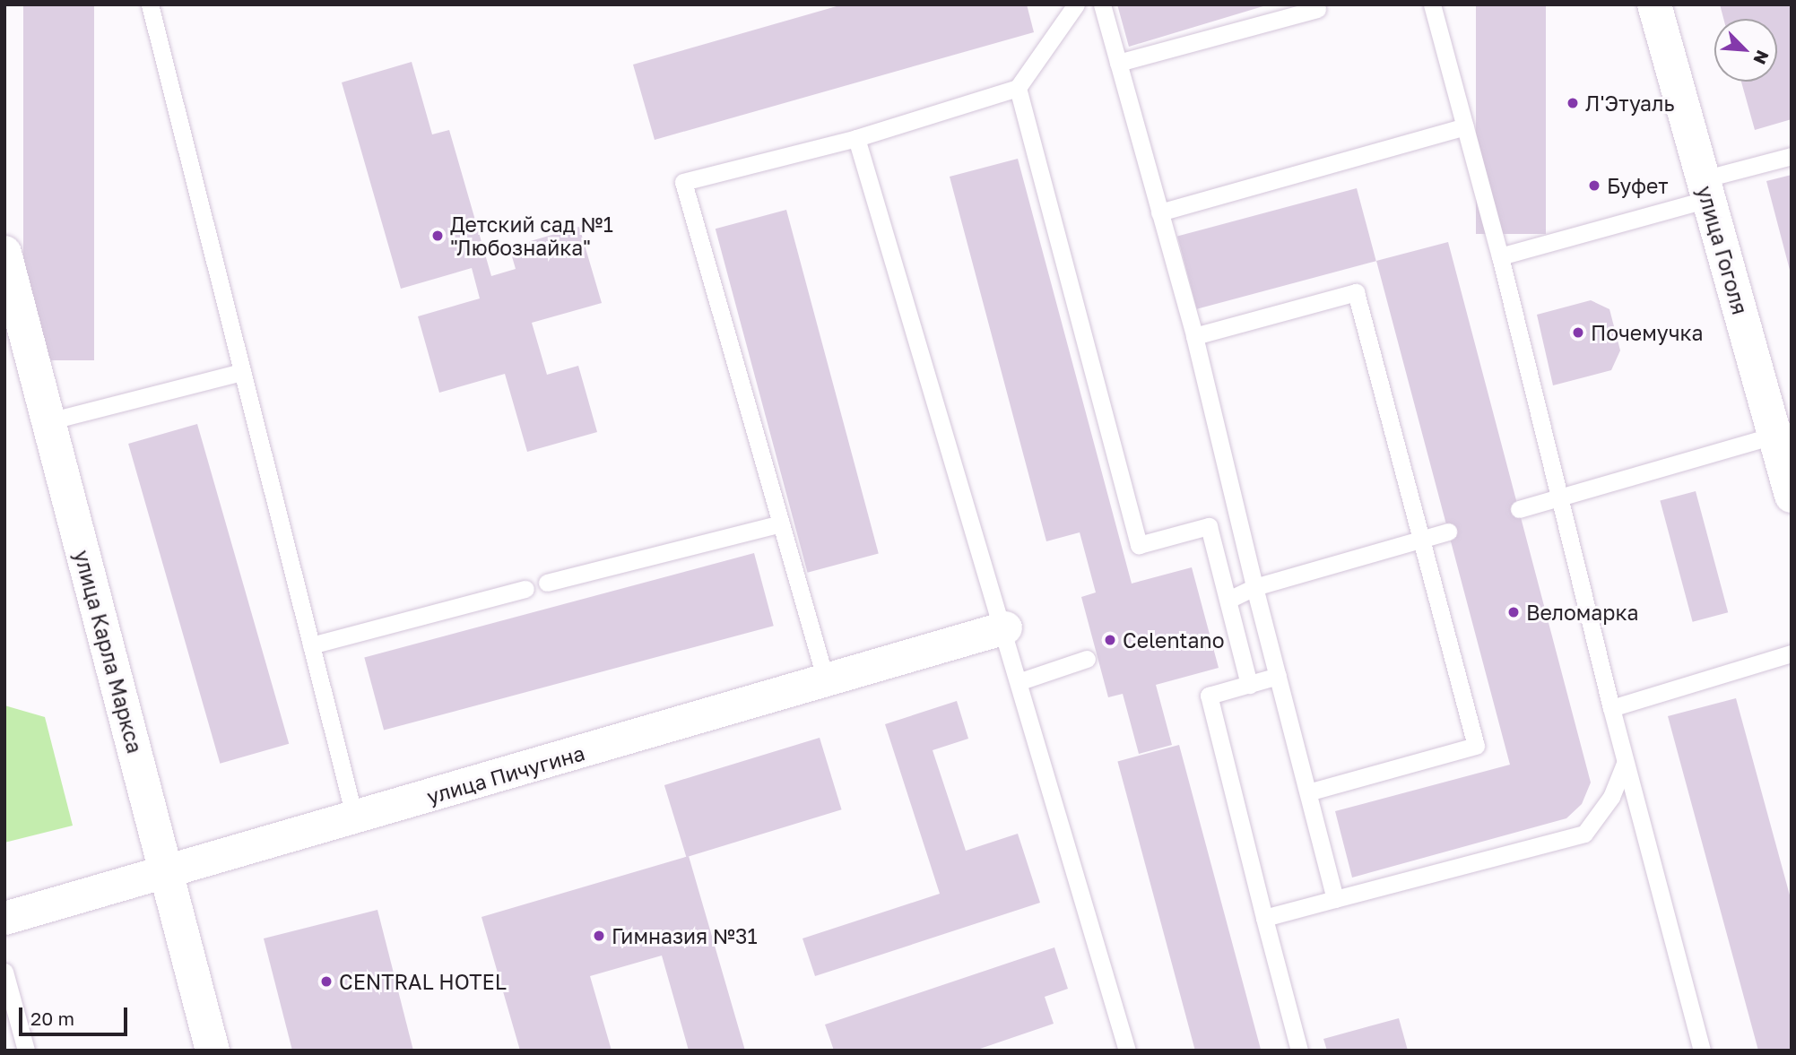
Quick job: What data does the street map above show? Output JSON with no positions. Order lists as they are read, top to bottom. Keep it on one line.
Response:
{"streets":{"main road":["улица Гоголя","улица Карла Маркса"],"street":["улица Пичугина"]},"crossings":[["улица Карла Маркса","улица Пичугина"]],"places":["Л'Этуаль","Буфет","Детский cад №1 \"Любознайка\"","Почемучка","Веломарка","Celentano","Гимназия №31","СENTRAL HOTEL"],"scale_bar":"20 m","north":"bottom right"}
